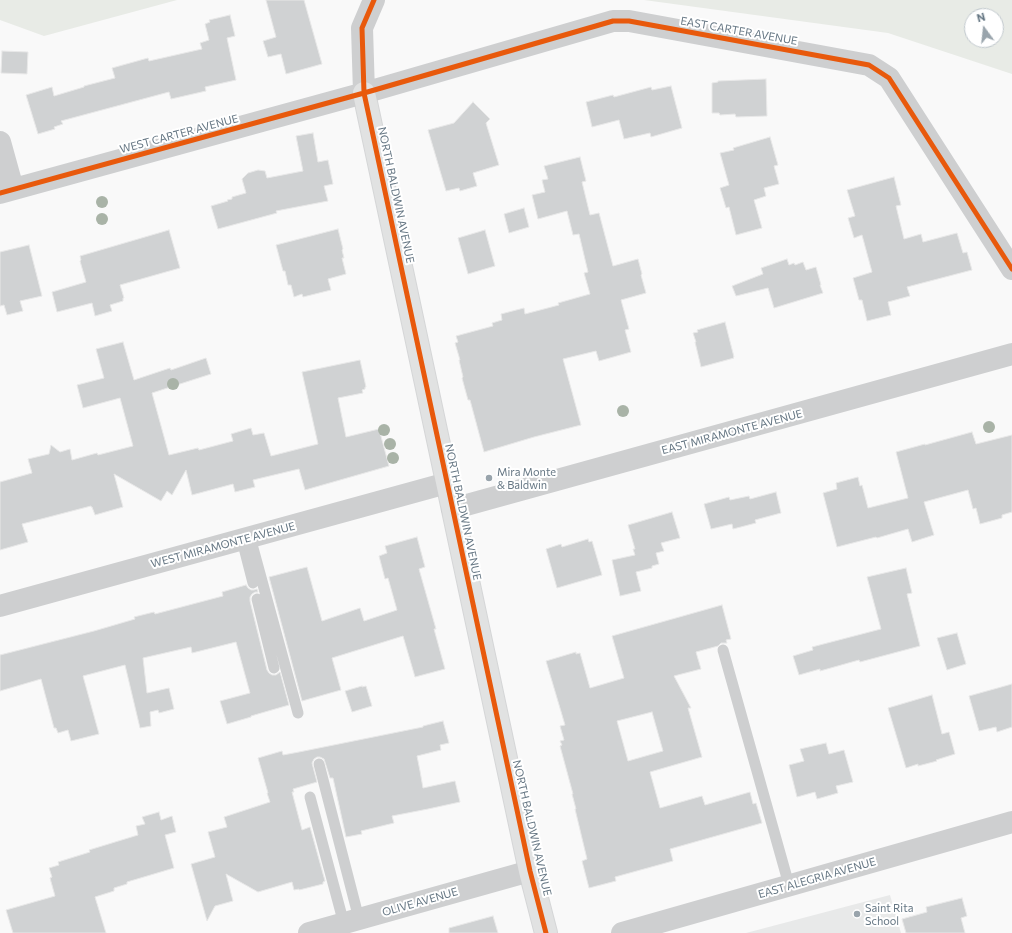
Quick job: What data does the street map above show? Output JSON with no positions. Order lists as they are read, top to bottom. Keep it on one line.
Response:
{"streets":{"street":["EAST CARTER AVENUE","WEST CARTER AVENUE","NORTH BALDWIN AVENUE","EAST MIRAMONTE AVENUE","WEST MIRAMONTE AVENUE","EAST ALEGRIA AVENUE","OLIVE AVENUE"]},"crossings":[["EAST CARTER AVENUE","WEST CARTER AVENUE"],["EAST CARTER AVENUE","NORTH BALDWIN AVENUE"],["WEST CARTER AVENUE","NORTH BALDWIN AVENUE"],["NORTH BALDWIN AVENUE","EAST MIRAMONTE AVENUE"],["NORTH BALDWIN AVENUE","WEST MIRAMONTE AVENUE"],["NORTH BALDWIN AVENUE","OLIVE AVENUE"]],"places":["Mira Monte & Baldwin","Saint Rita School"],"north":"top"}
